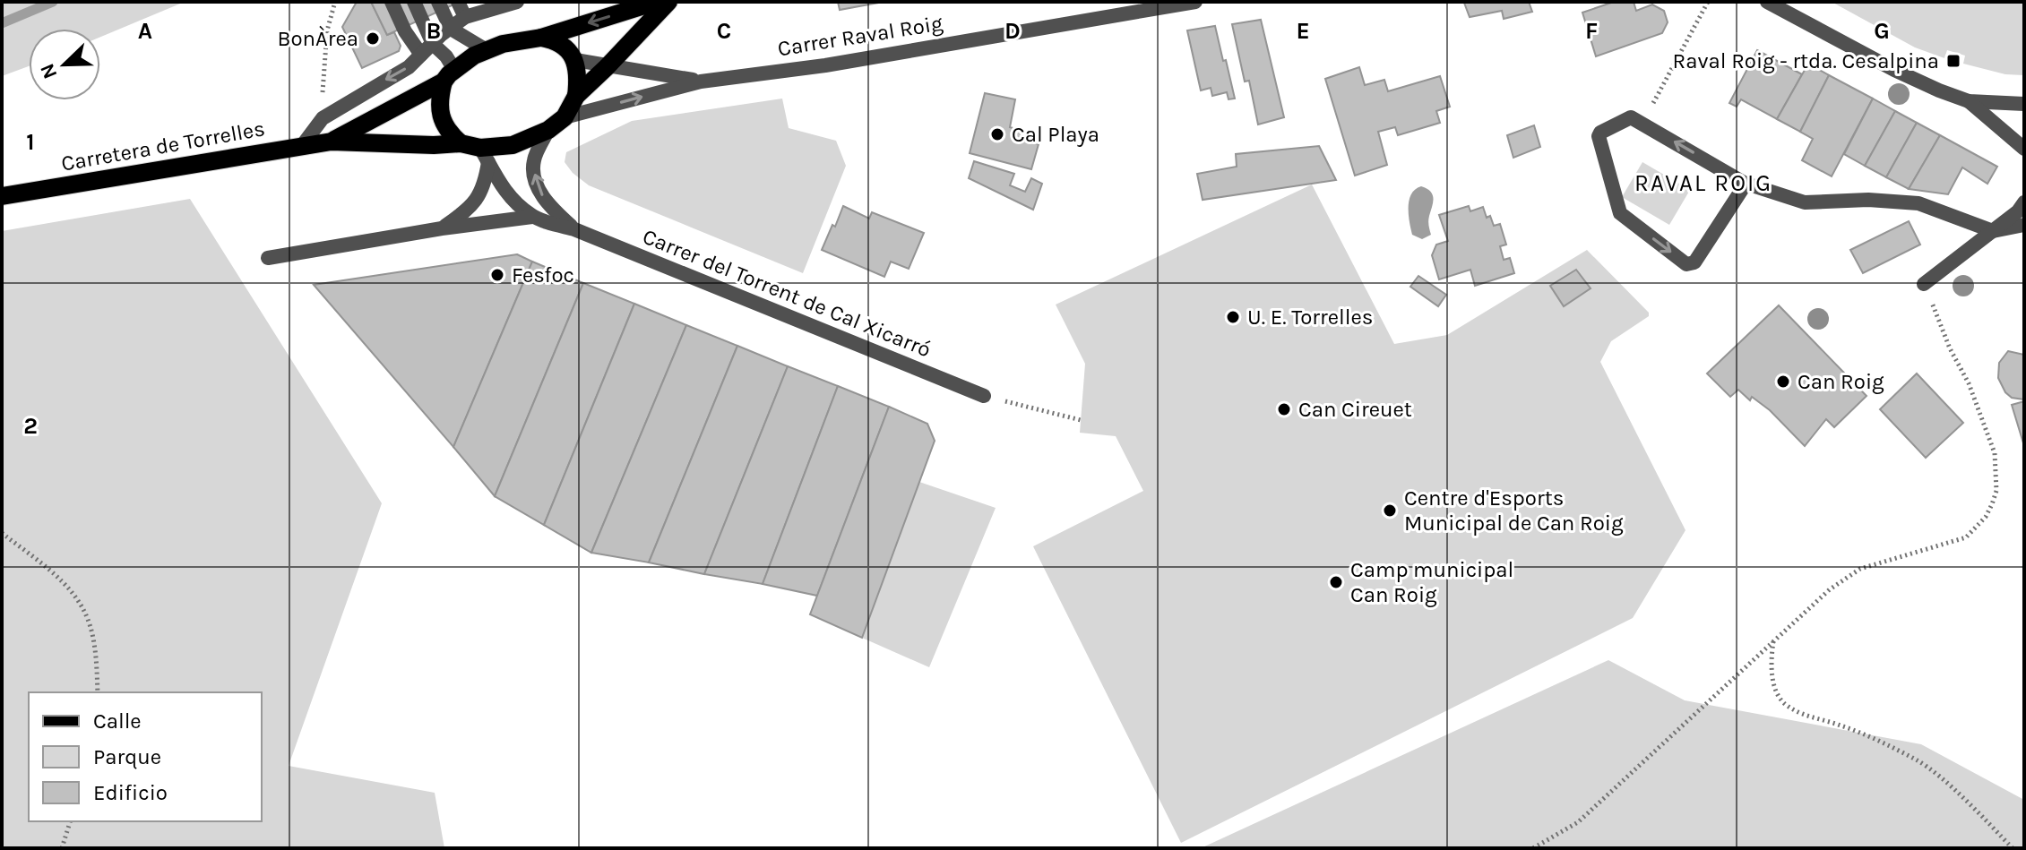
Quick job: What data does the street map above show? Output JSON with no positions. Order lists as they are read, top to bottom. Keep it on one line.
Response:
{"streets":{"main road":["Carretera de Torrelles"],"street":["Carrer Raval Roig","Carrer del Torrent de Cal Xicarró"]},"crossings":[["Carrer Raval Roig","Carretera de Torrelles"],["Carrer Raval Roig","Carrer del Torrent de Cal Xicarró"],["Carretera de Torrelles","Carrer del Torrent de Cal Xicarró"]],"districts":["RAVAL ROIG"],"places":{"other":["BonÀrea","Cal Playa","Fesfoc","U. E. Torrelles","Can Roig","Can Cireuet","Centre d'Esports Municipal de Can Roig","Camp municipal Can Roig"],"transit":["Raval Roig - rtda. Cesalpina"]},"legend":["Calle","Parque","Edificio"],"north":"bottom left","grid":{"columns":["A","B","C","D","E","F","G"],"rows":["1","2"]}}
